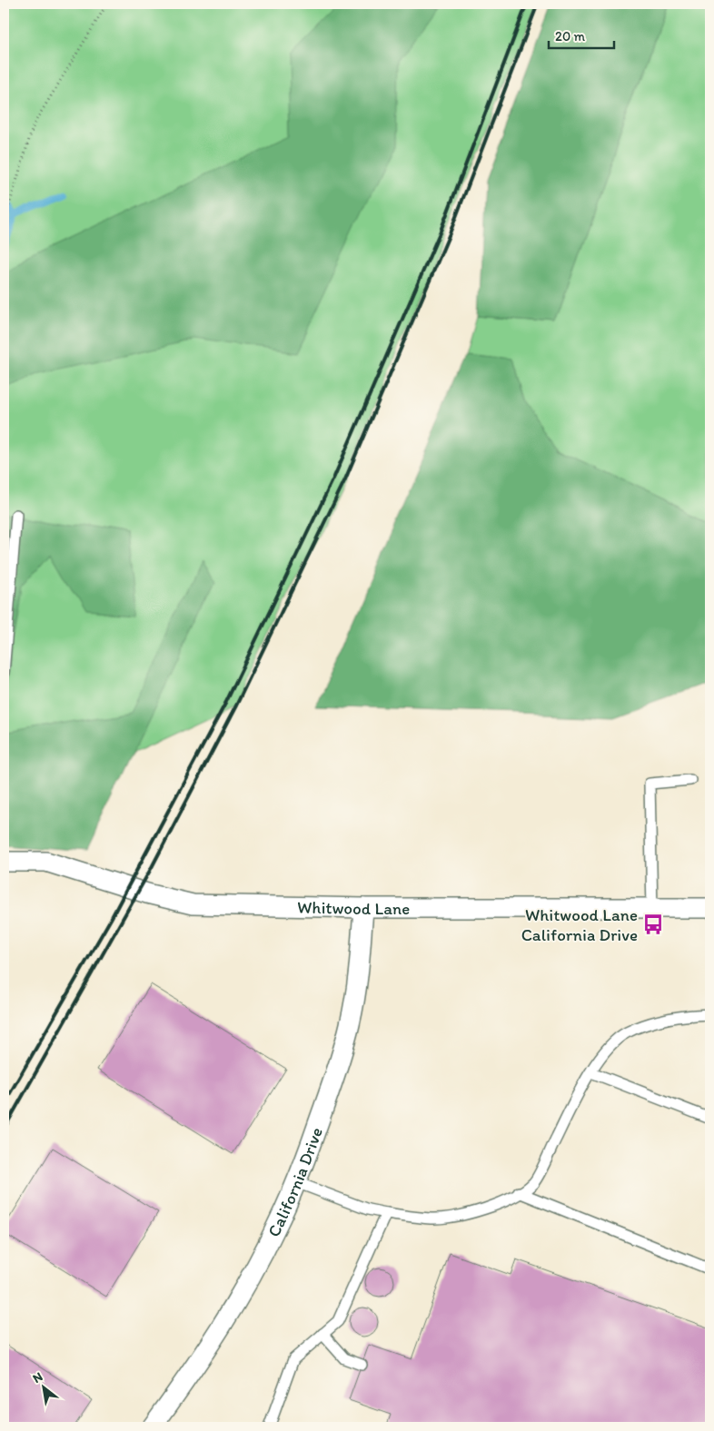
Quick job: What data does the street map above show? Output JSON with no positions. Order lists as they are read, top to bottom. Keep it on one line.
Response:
{"streets":{"street":["Whitwood Lane","California Drive"]},"crossings":[["Whitwood Lane","California Drive"]],"places":{"bus stop":["Whitwood Lane California Drive"]},"scale_bar":"20 m","north":"top left"}
